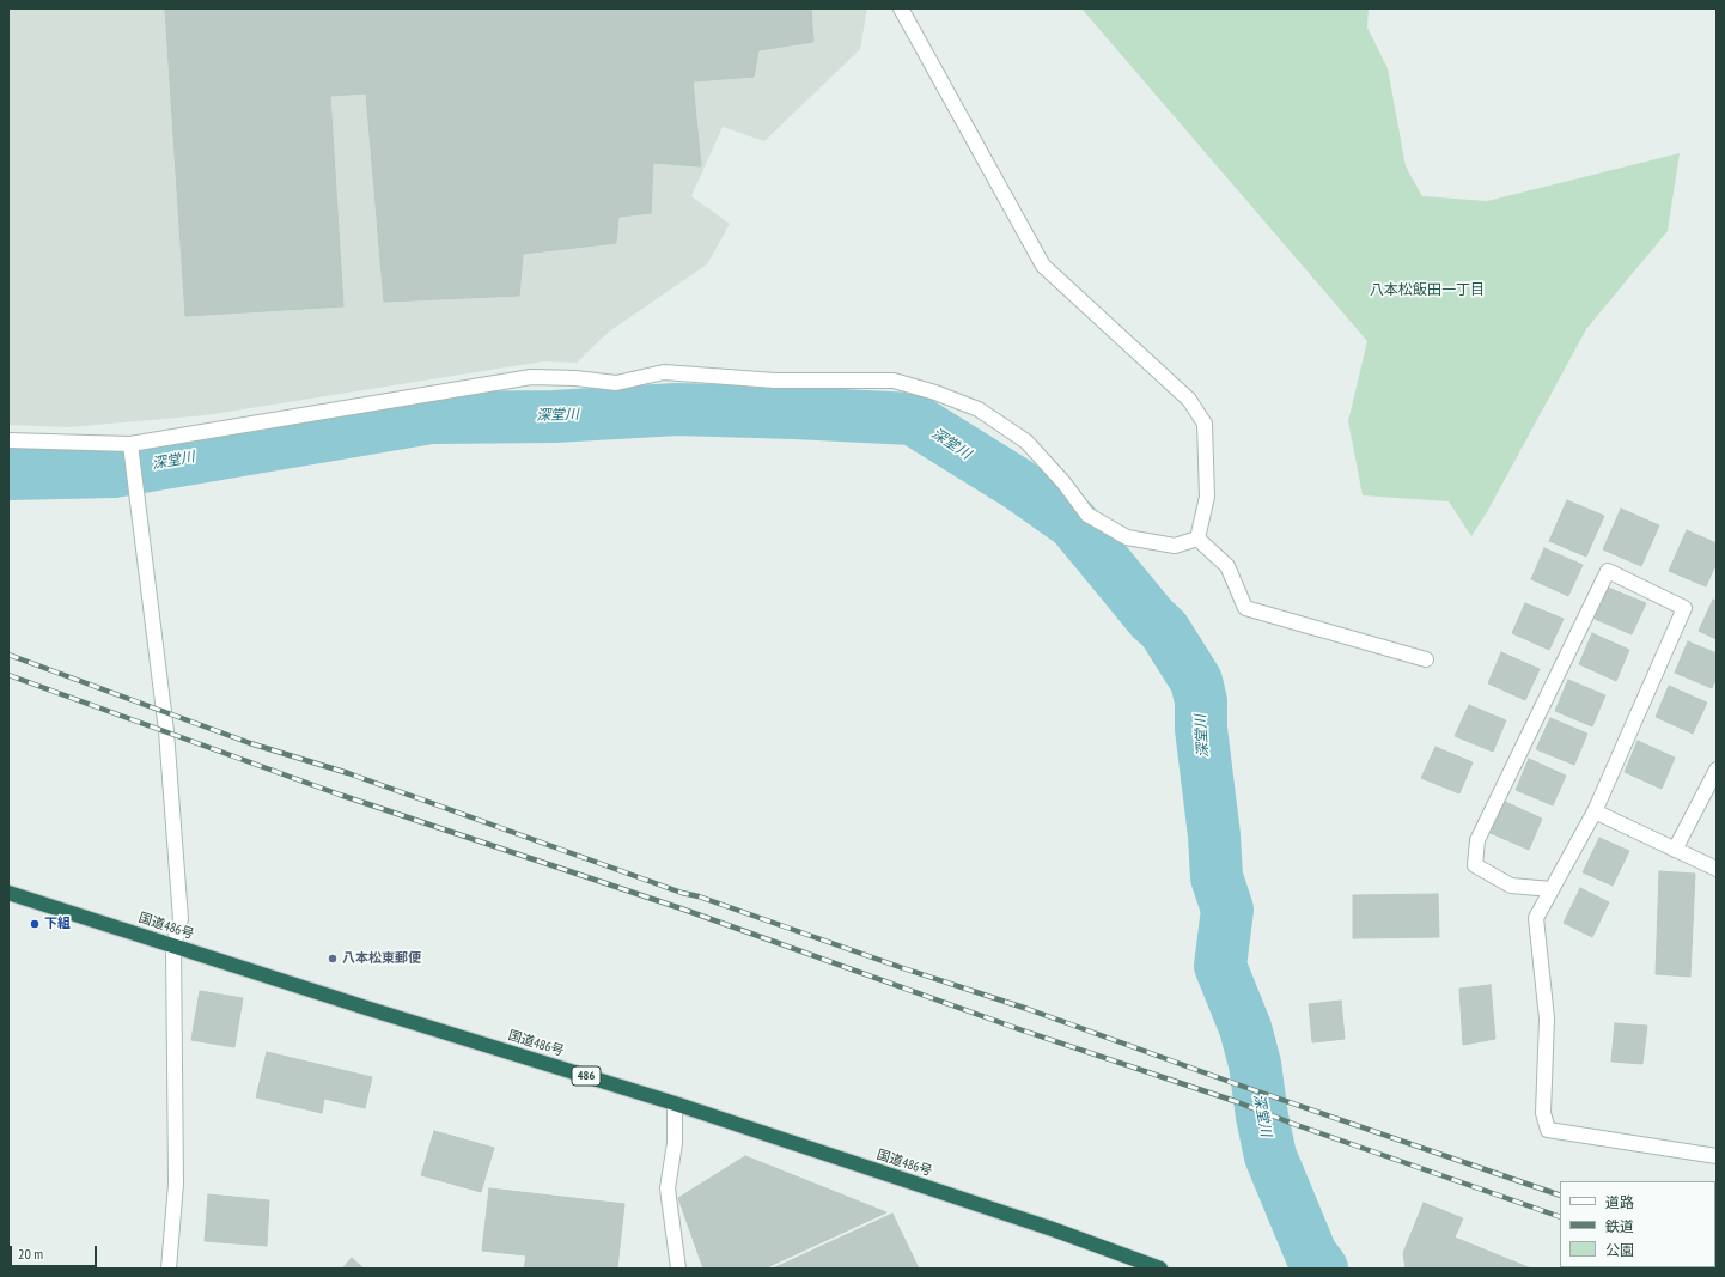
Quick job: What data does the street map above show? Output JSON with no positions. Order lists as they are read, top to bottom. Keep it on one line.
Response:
{"streets":{"highway":["国道486号","486"]},"districts":["八本松飯田一丁目"],"water":["深堂川"],"places":["下組","八本松東郵便"],"legend":["道路","鉄道","公園"],"scale_bar":"20 m"}
